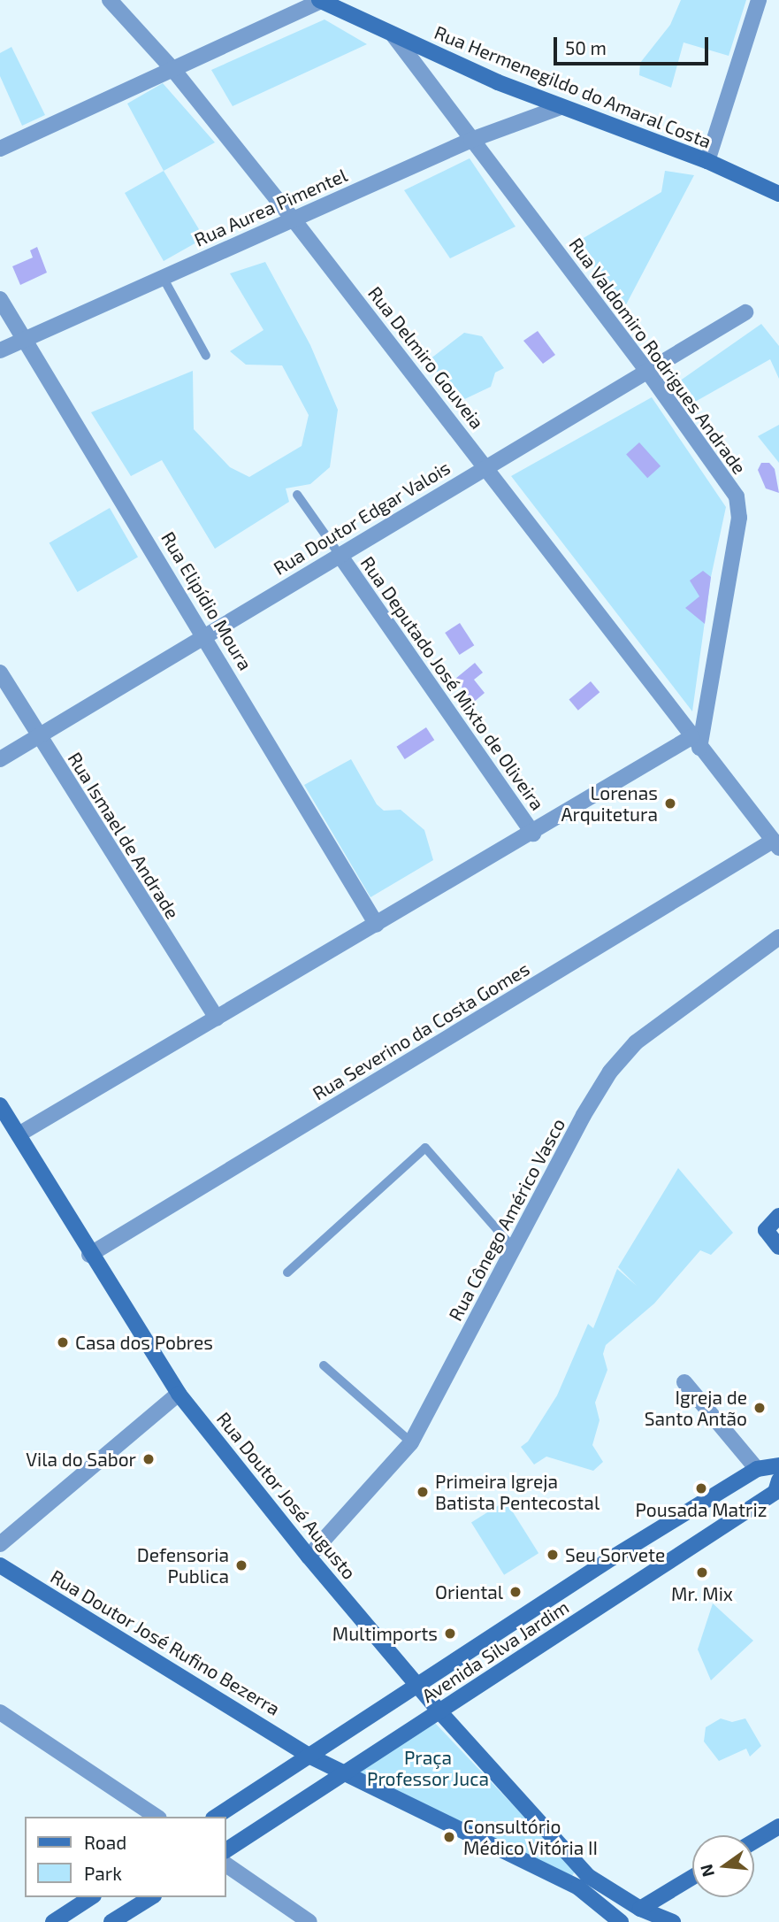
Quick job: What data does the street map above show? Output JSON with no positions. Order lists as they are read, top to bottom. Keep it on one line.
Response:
{"streets":{"main road":["Rua Hermenegildo do Amaral Costa","Rua Doutor José Augusto","Rua Doutor José Rufino Bezerra","Avenida Silva Jardim"],"street":["Rua Aurea Pimentel","Rua Valdomiro Rodrigues Andrade","Rua Delmiro Gouveia","Rua Doutor Edgar Valois","Rua Elipídio Moura","Rua Deputado José Mixto de Oliveira","Rua Ismael de Andrade","Rua Severino da Costa Gomes","Rua Cônego Américo Vasco"]},"crossings":[["Rua Hermenegildo do Amaral Costa","Rua Aurea Pimentel"],["Rua Hermenegildo do Amaral Costa","Rua Valdomiro Rodrigues Andrade"],["Rua Aurea Pimentel","Rua Valdomiro Rodrigues Andrade"],["Rua Aurea Pimentel","Rua Delmiro Gouveia"],["Rua Aurea Pimentel","Rua Elipídio Moura"],["Rua Valdomiro Rodrigues Andrade","Rua Delmiro Gouveia"],["Rua Valdomiro Rodrigues Andrade","Rua Doutor Edgar Valois"],["Rua Delmiro Gouveia","Rua Doutor Edgar Valois"],["Rua Delmiro Gouveia","Rua Severino da Costa Gomes"],["Rua Doutor Edgar Valois","Rua Elipídio Moura"],["Rua Doutor Edgar Valois","Rua Deputado José Mixto de Oliveira"],["Rua Doutor Edgar Valois","Rua Ismael de Andrade"],["Rua Severino da Costa Gomes","Rua Doutor José Augusto"],["Rua Cônego Américo Vasco","Rua Doutor José Augusto"],["Rua Doutor José Augusto","Rua Doutor José Rufino Bezerra"],["Rua Doutor José Augusto","Avenida Silva Jardim"],["Rua Doutor José Rufino Bezerra","Avenida Silva Jardim"]],"parks":["Praça Professor Juca"],"places":["Lorenas Arquitetura","Casa dos Pobres","Igreja de Santo Antão","Vila do Sabor","Pousada Matriz","Primeira Igreja Batista Pentecostal","Seu Sorvete","Defensoria Publica","Mr. Mix","Oriental","Multimports","Consultório Médico Vitória II"],"legend":["Road","Park"],"scale_bar":"50 m","north":"left"}
